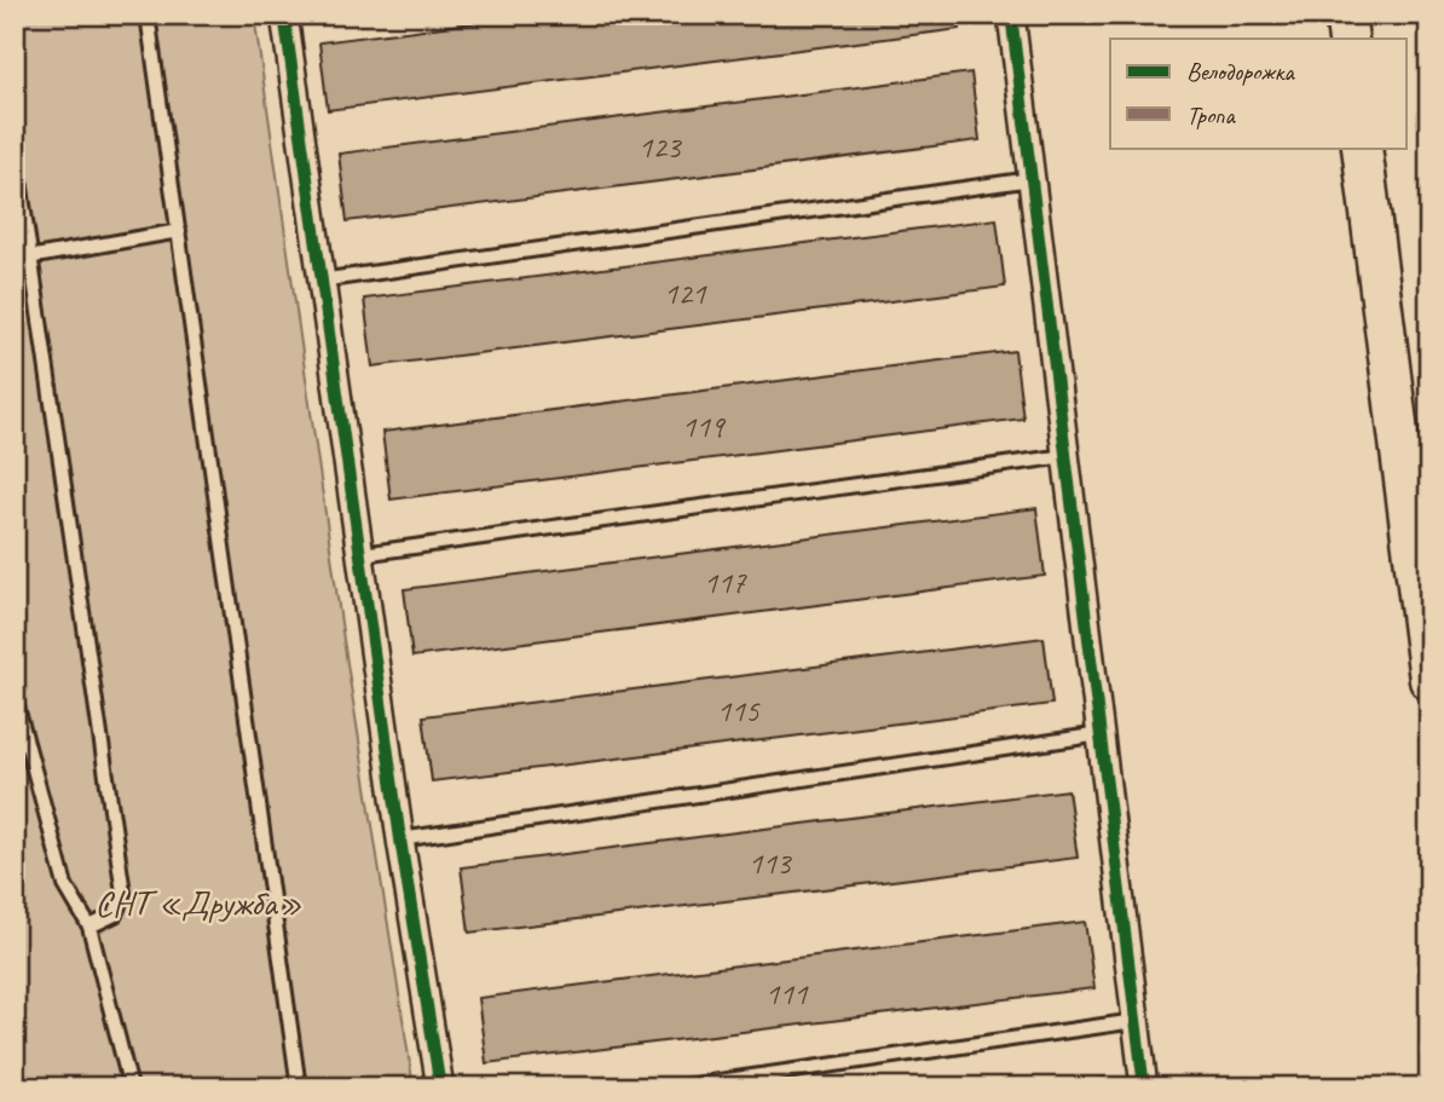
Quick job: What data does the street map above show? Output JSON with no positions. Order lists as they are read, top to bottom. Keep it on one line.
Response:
{"parks":["СНТ «Дружба»"],"house_numbers":["123","121","119","117","115","113","111"],"legend":["Велодорожка","Тропа"]}
